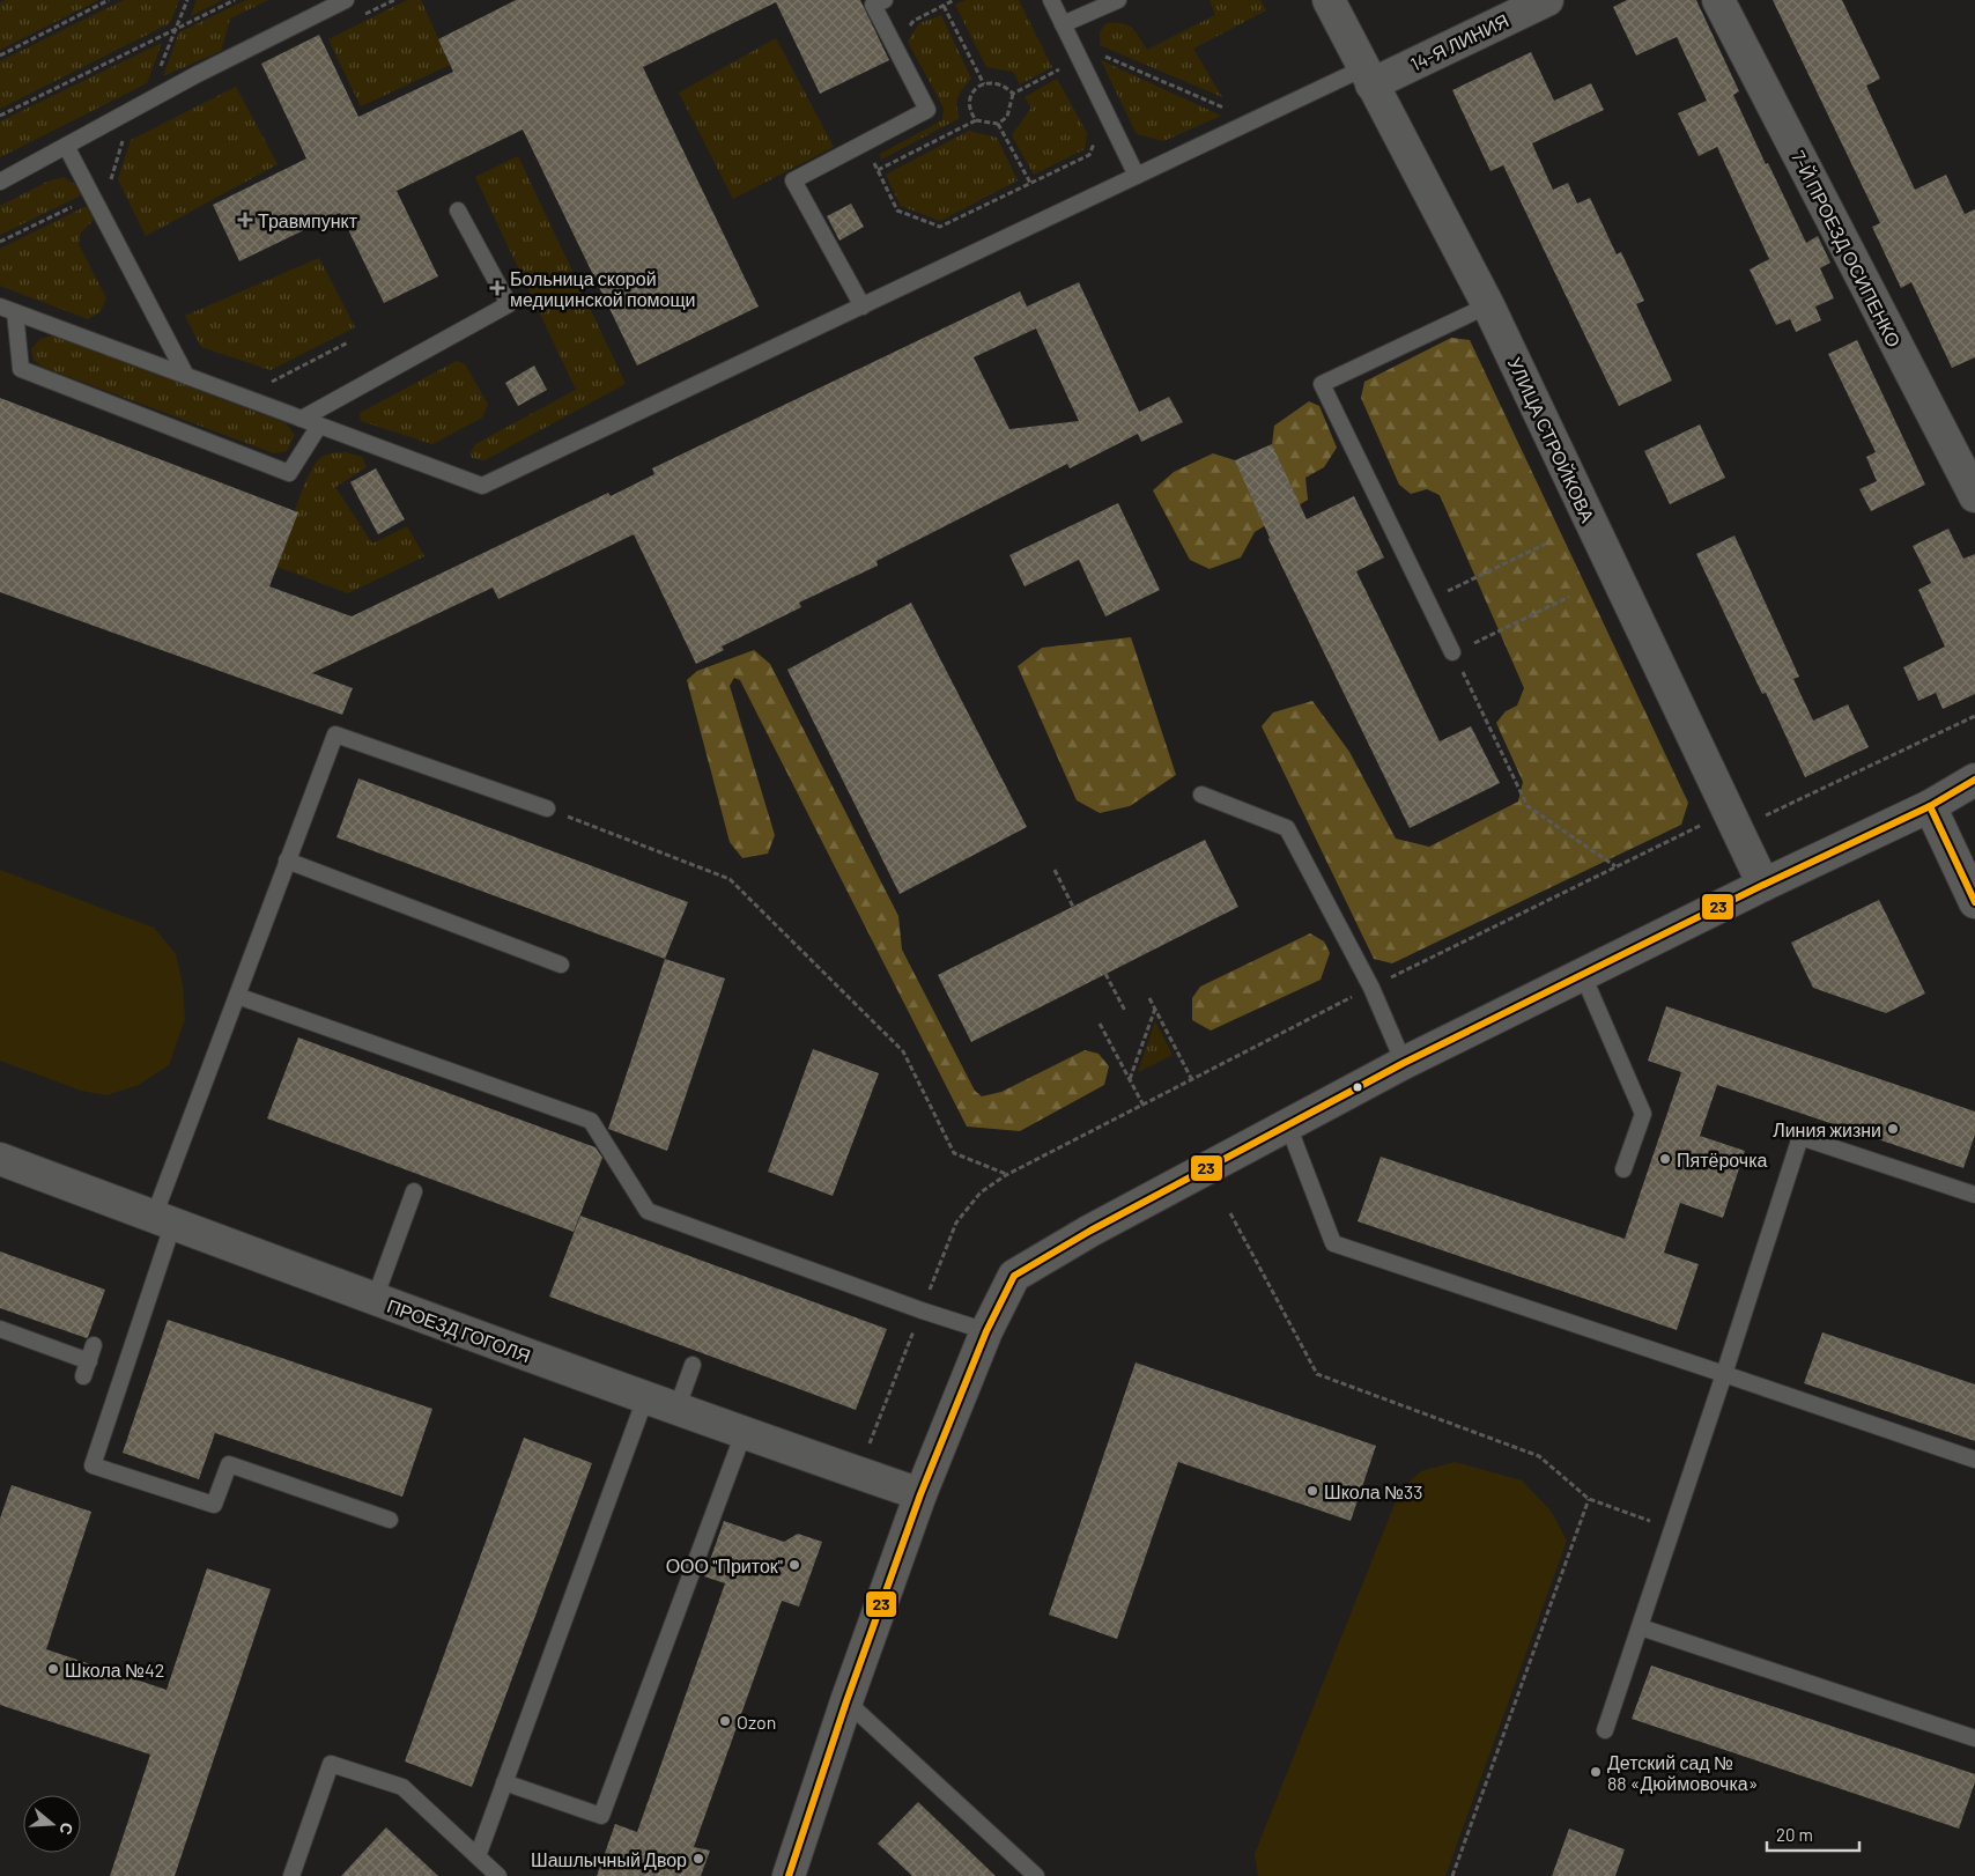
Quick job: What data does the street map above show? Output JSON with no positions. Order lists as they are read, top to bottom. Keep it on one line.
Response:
{"streets":{"street":["14-Я ЛИНИЯ","7-Й ПРОЕЗД ОСИПЕНКО","УЛИЦА СТРОЙКОВА","ПРОЕЗД ГОГОЛЯ"]},"crossings":[["14-Я ЛИНИЯ","УЛИЦА СТРОЙКОВА"]],"places":{"health":["Травмпункт","Больница скорой медицинской помощи"],"other":["Линия жизни","Пятёрочка","Школа №33","ООО \"Приток\"","Школа №42","Ozon","Детский сад № 88 «Дюймовочка»","Шашлычный Двор"]},"lines":["transit line 23"],"scale_bar":"20 m","north":"right"}
